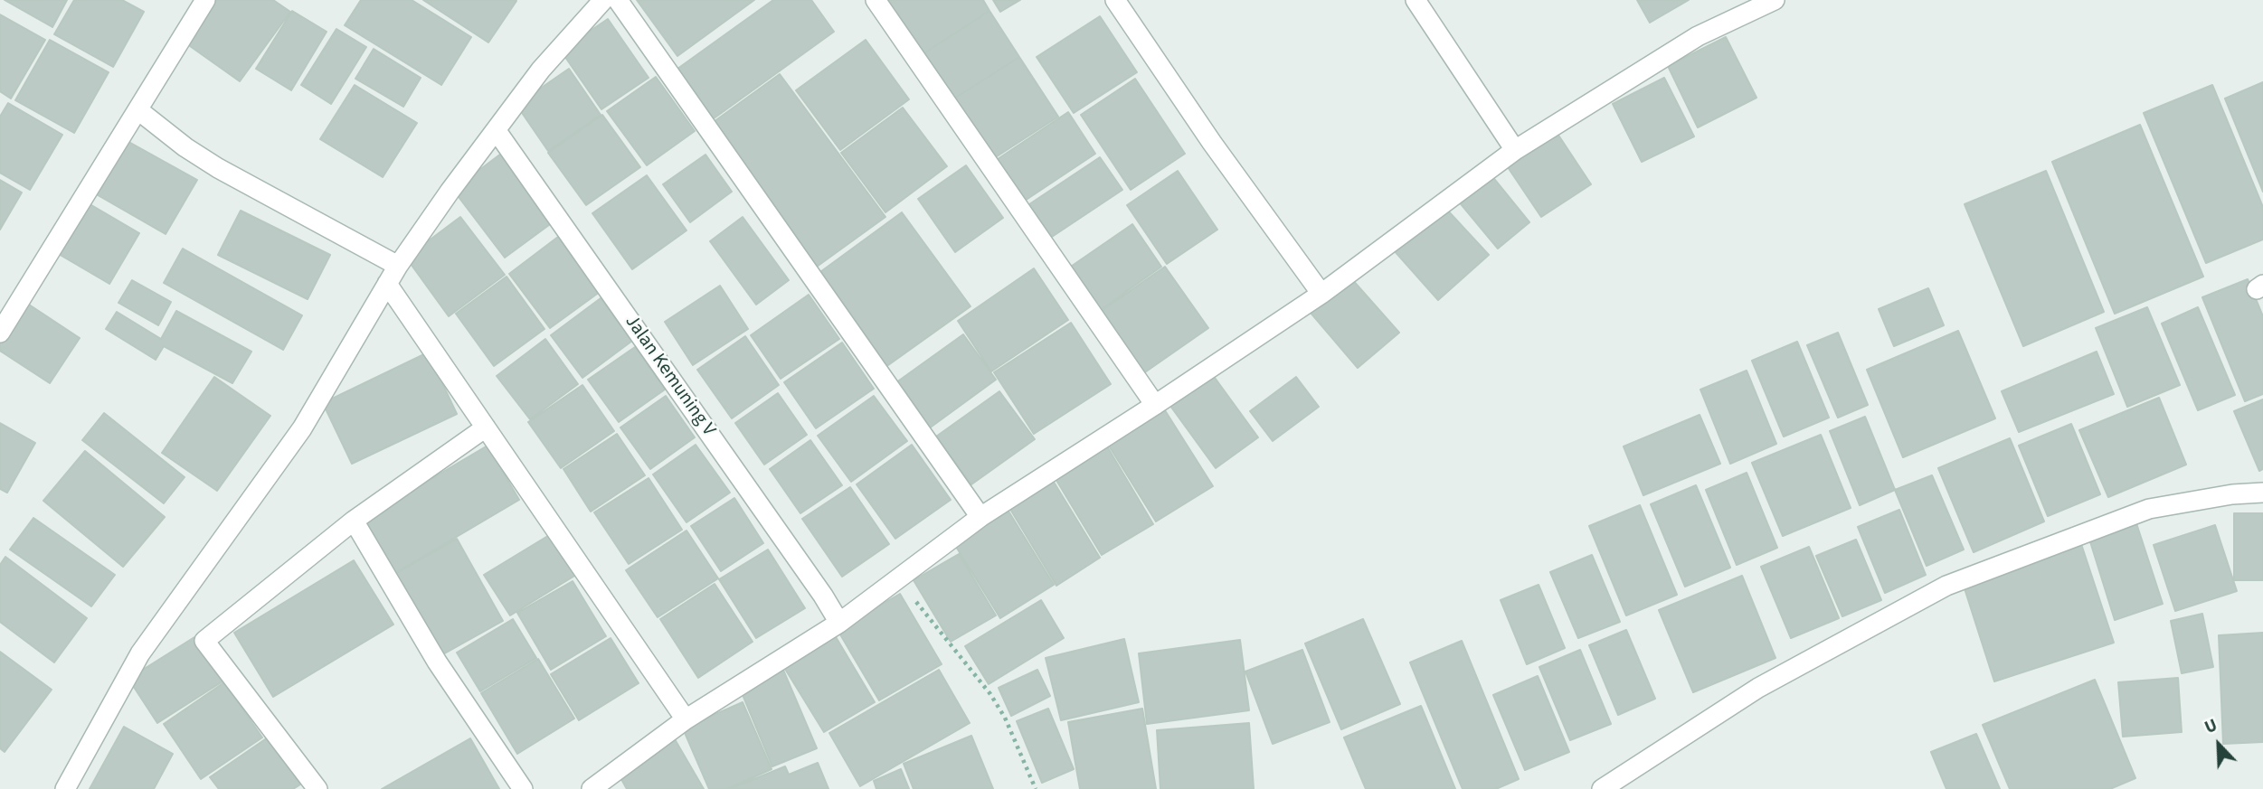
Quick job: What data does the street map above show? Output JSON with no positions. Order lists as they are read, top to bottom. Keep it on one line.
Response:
{"streets":{"street":["Jalan Kemuning V"]},"north":"top left"}
